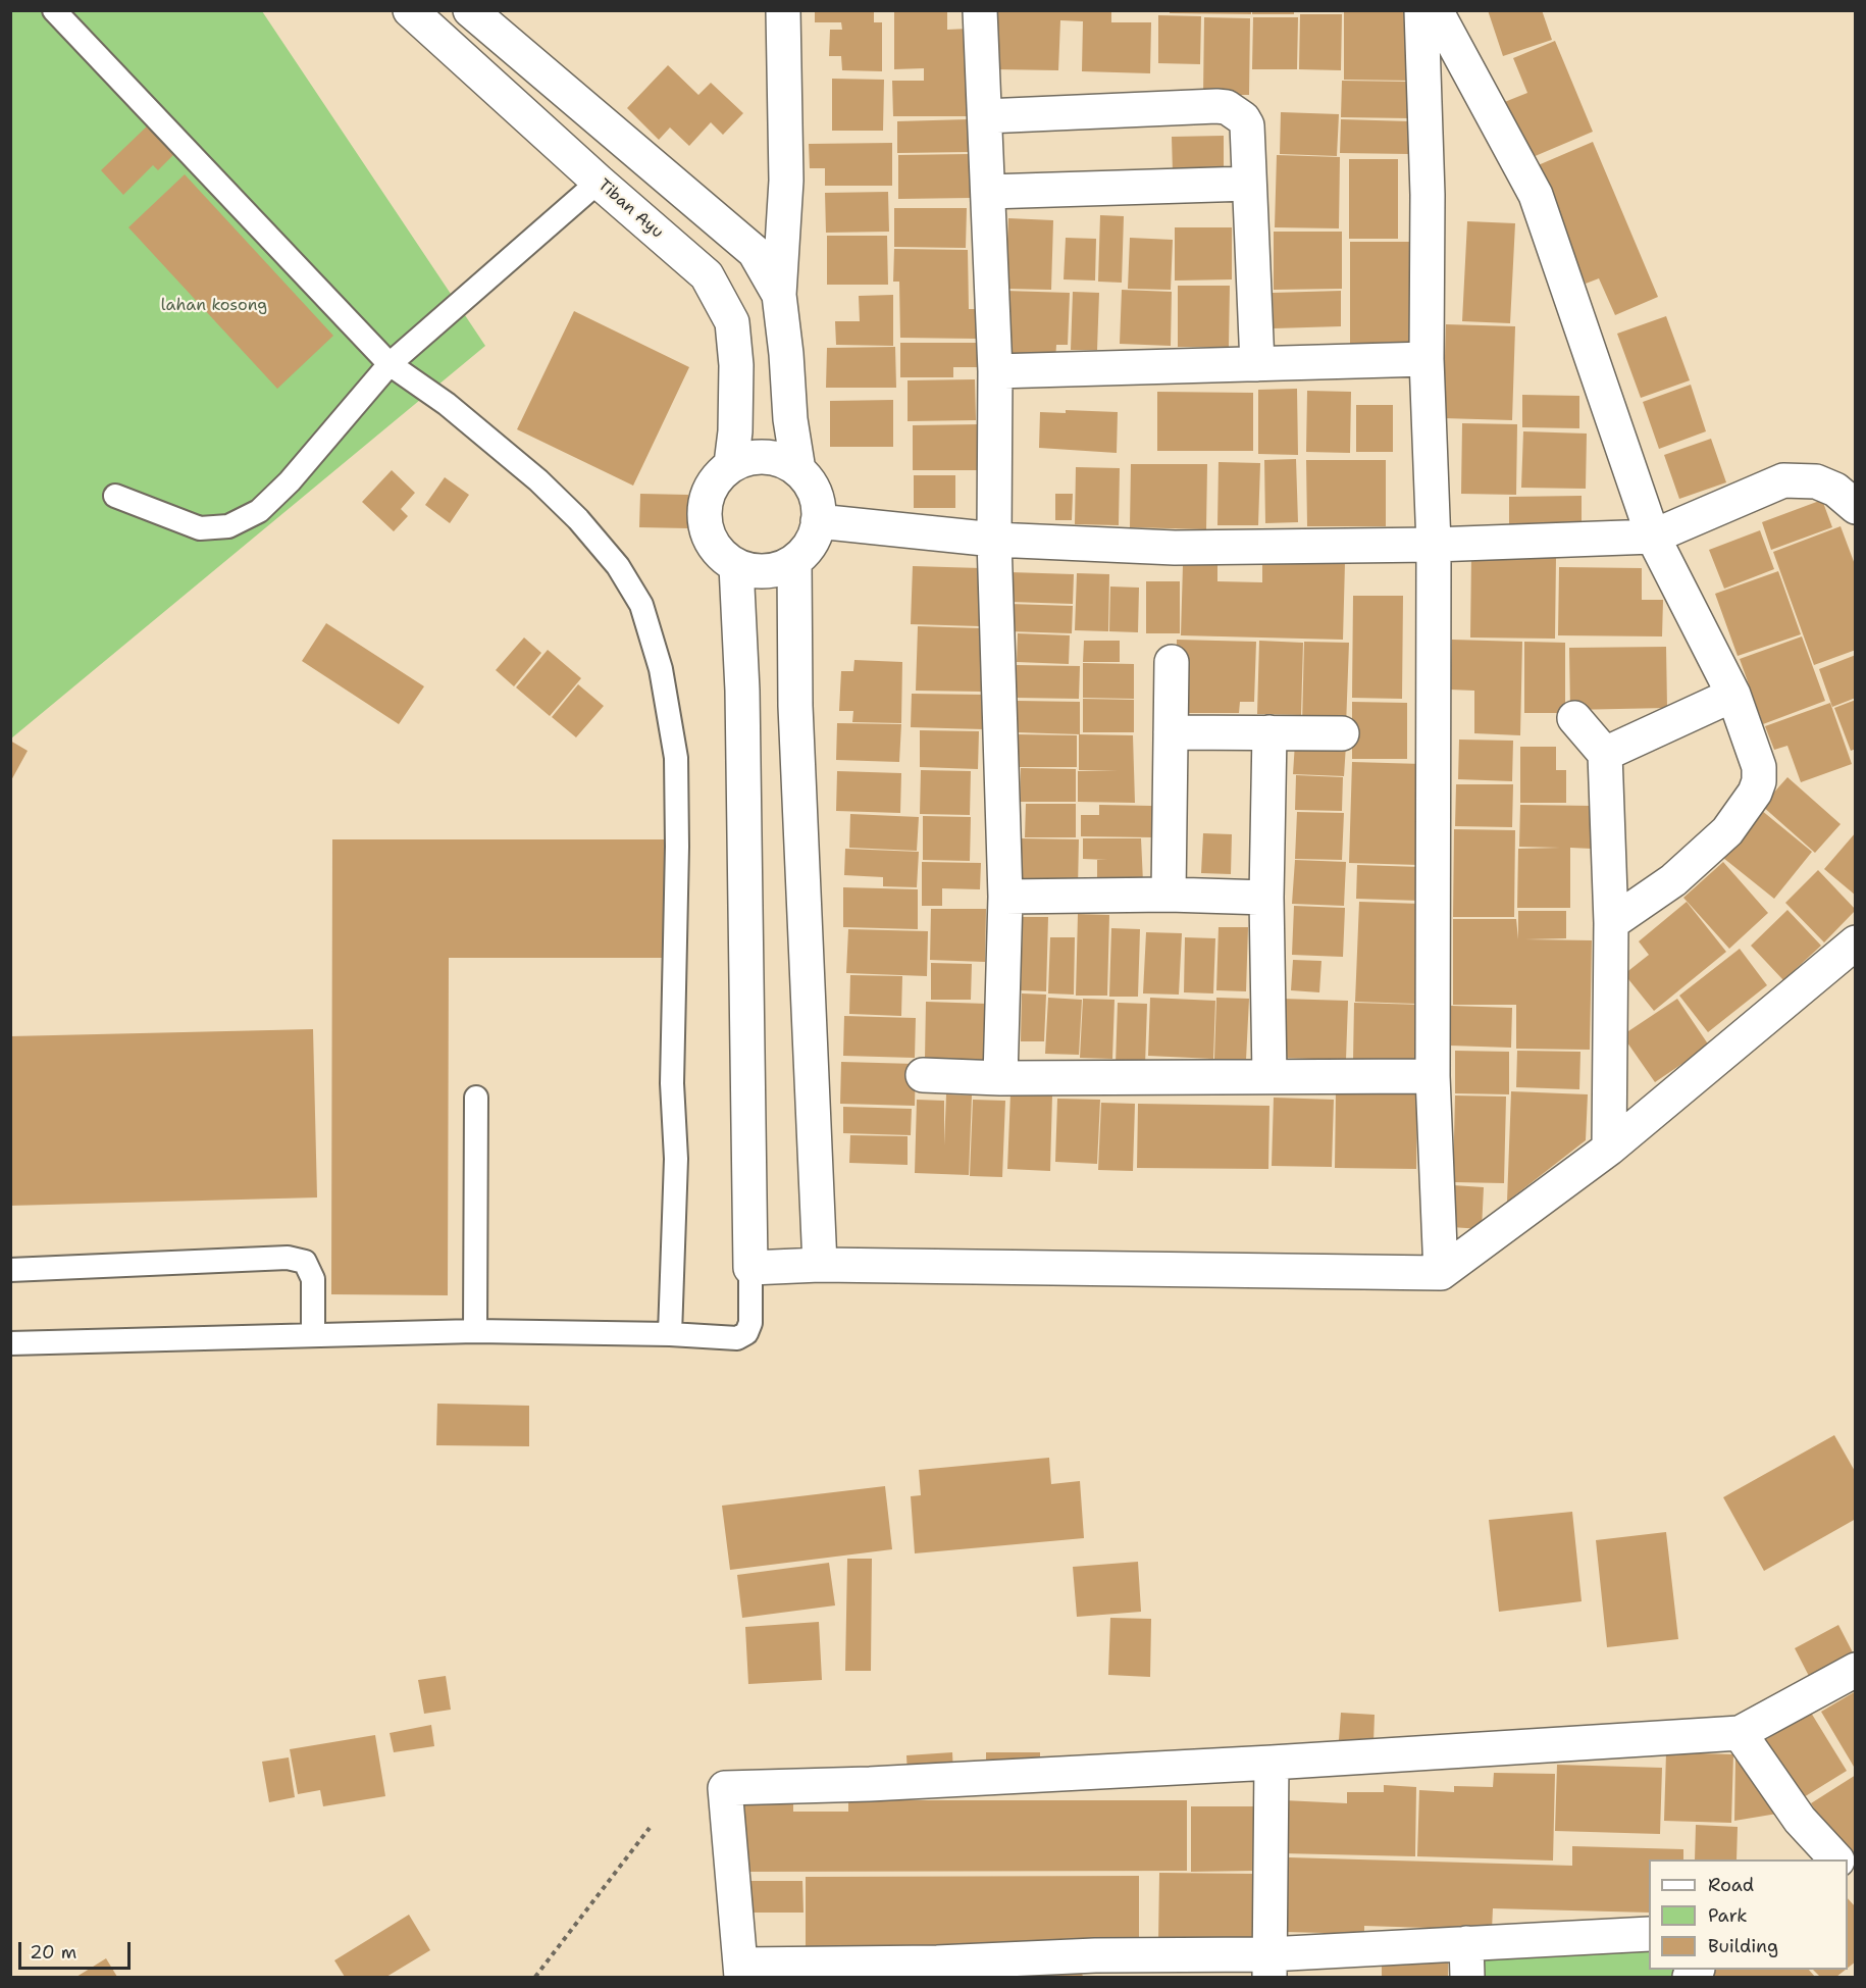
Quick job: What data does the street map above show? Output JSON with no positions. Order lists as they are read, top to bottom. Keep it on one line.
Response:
{"streets":{"street":["Tiban Ayu"]},"parks":["lahan kosong"],"legend":["Road","Park","Building"],"scale_bar":"20 m"}
